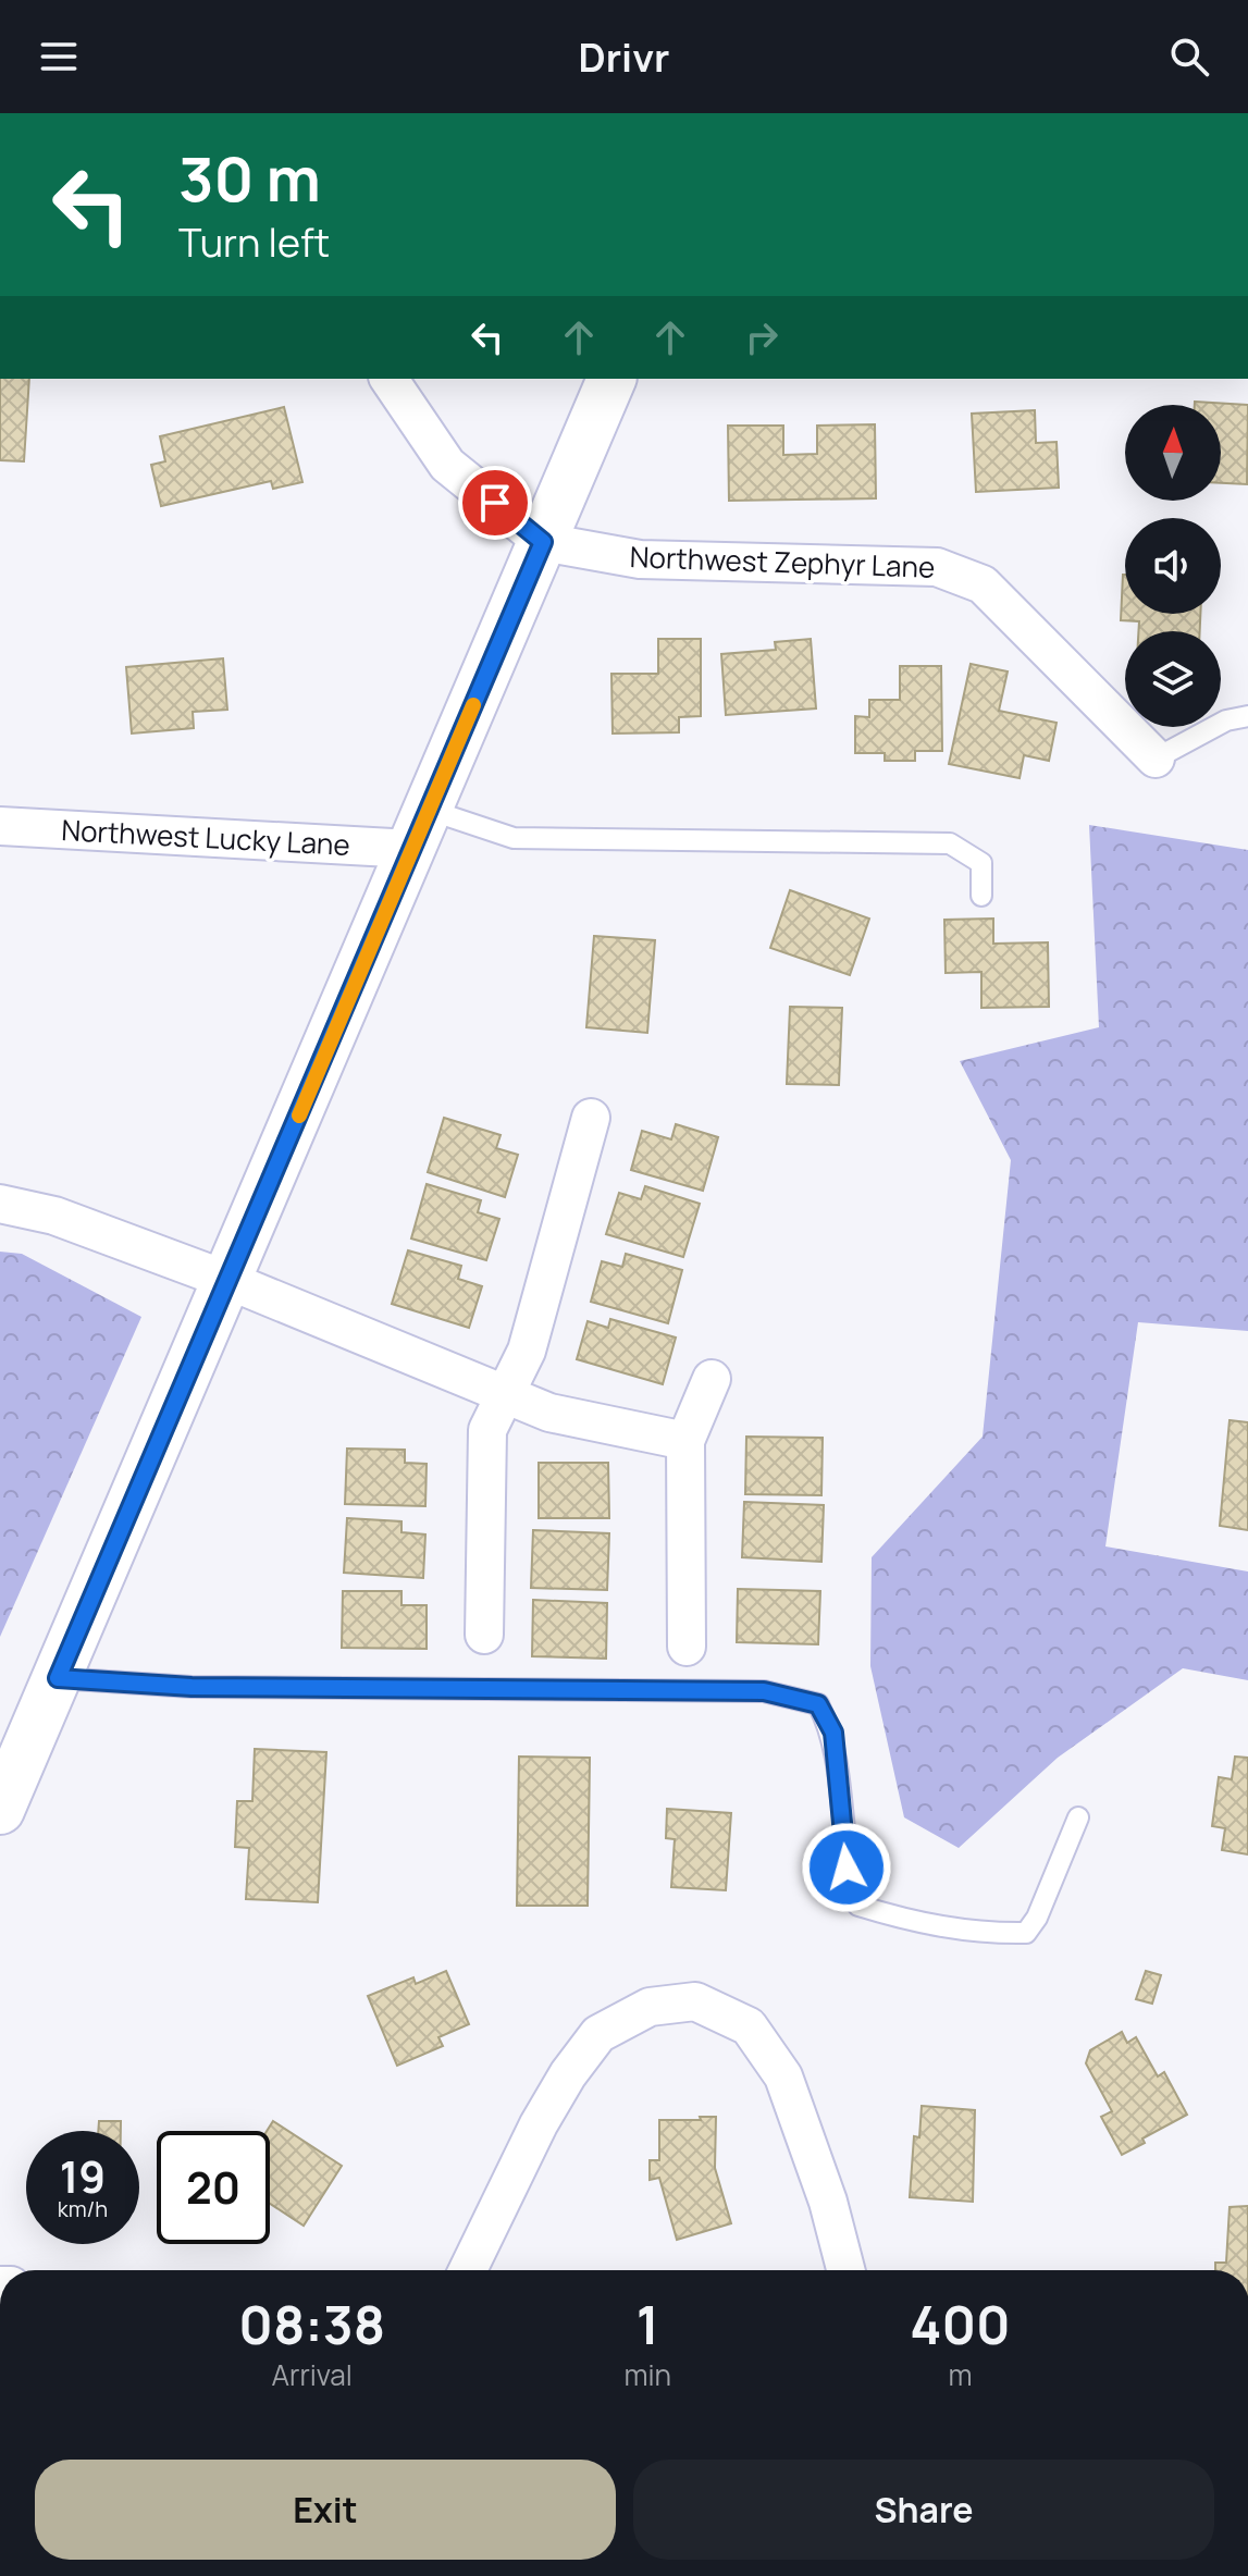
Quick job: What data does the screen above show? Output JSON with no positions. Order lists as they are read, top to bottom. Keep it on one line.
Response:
{"streets":{"street":["Northwest Zephyr Lane","Northwest Lucky Lane"]},"north":"top","page":{"header":"Drivr","turn":["30 m","Turn left"],"speed":"19 km/h","limit":"20","eta":["08:38","Arrival","1","min","400","m"],"buttons":["Exit","Share"]}}
